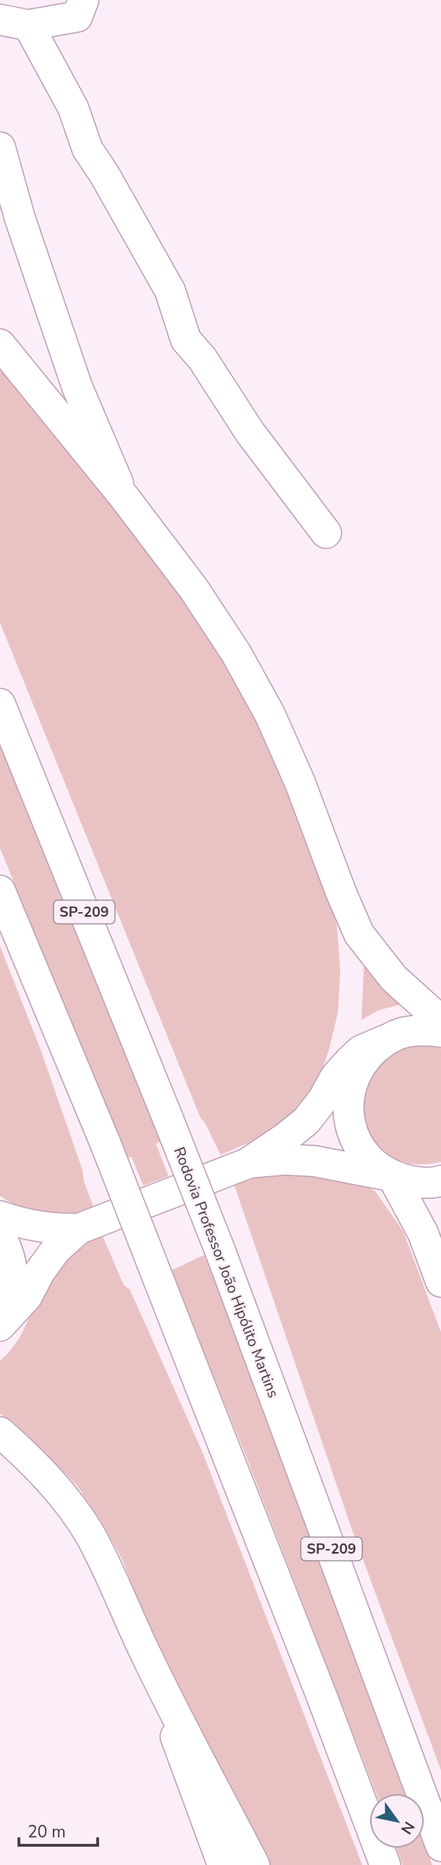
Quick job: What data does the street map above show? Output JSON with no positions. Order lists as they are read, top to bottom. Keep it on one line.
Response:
{"streets":{"main road":["SP-209","Rodovia Professor João Hipólito Martins"]},"scale_bar":"20 m","north":"bottom right"}
